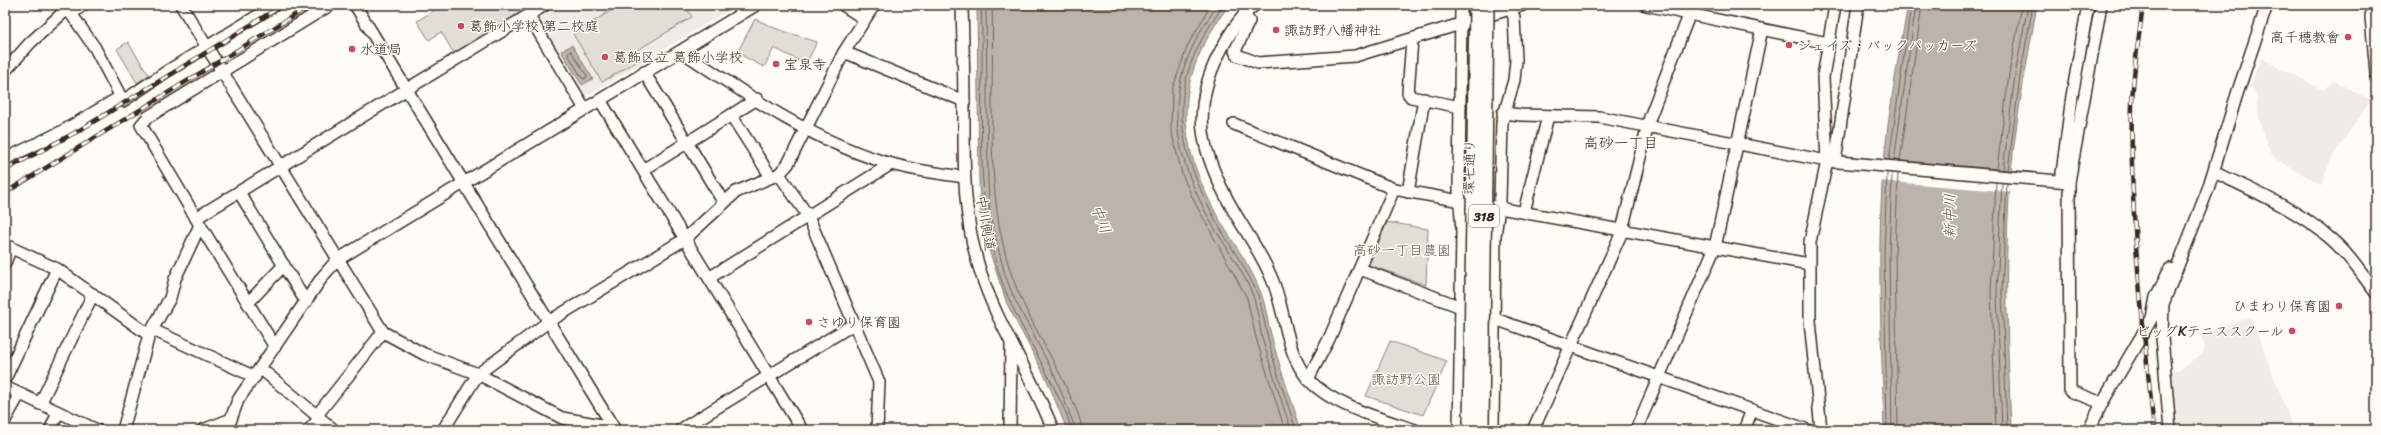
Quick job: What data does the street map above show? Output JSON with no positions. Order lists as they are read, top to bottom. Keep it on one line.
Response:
{"streets":{"main road":["環七通り","318"],"street":["中川側道"]},"districts":["高砂一丁目"],"water":["新中川","中川"],"parks":["高砂一丁目農園","諏訪野公園"],"places":["葛飾小学校 第二校庭","諏訪野八幡神社","高千穂教會","ジェイズ・バックパッカーズ","水道局","葛飾区立 葛飾小学校","宝泉寺","ひまわり保育園","さゆり保育園","ビッグKテニススクール"]}
